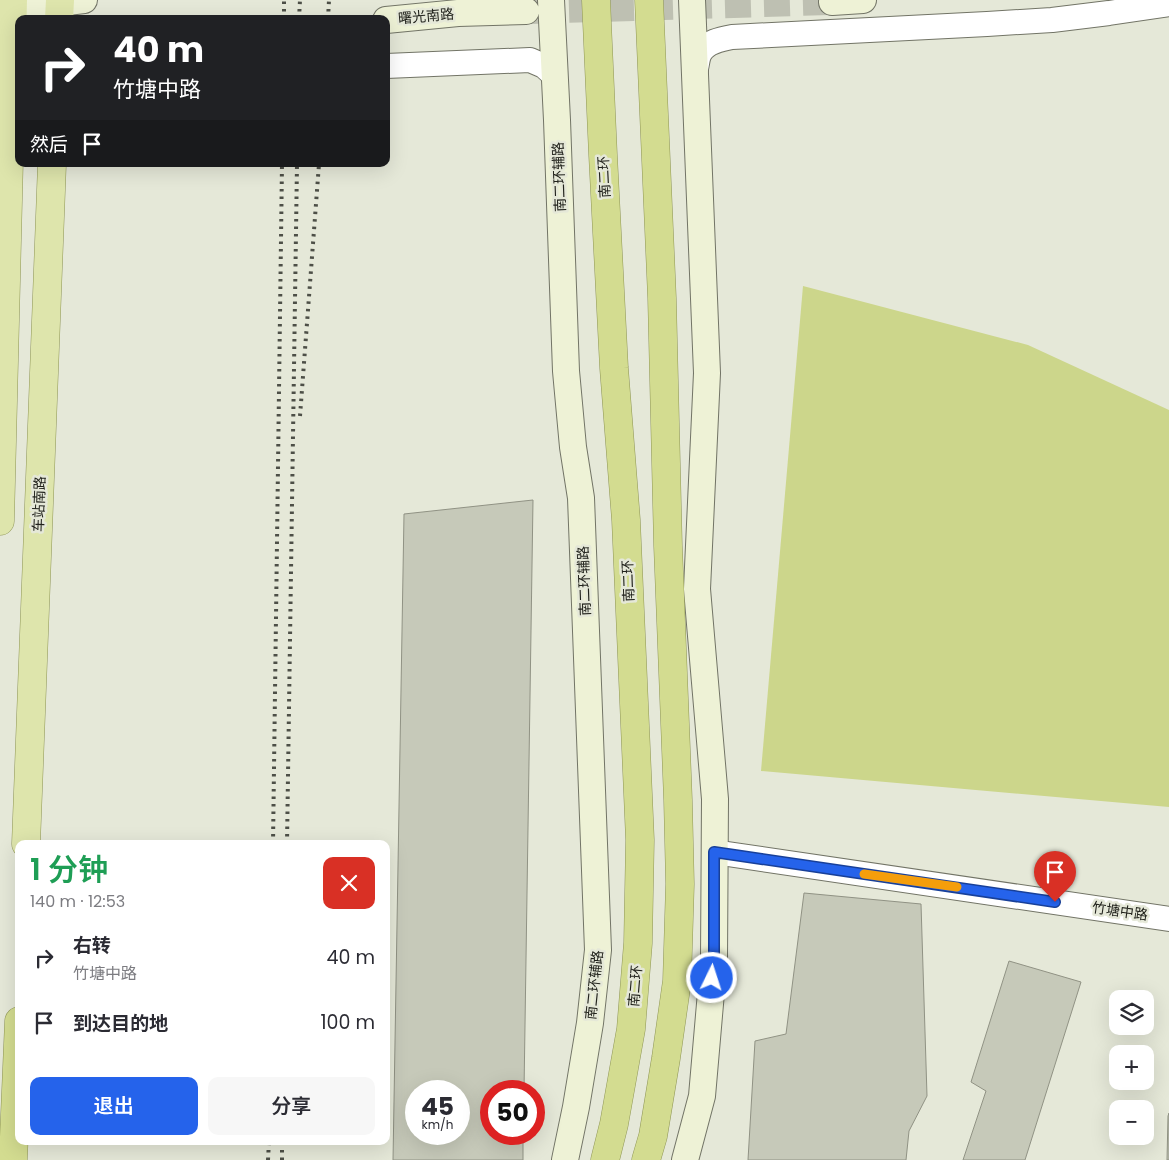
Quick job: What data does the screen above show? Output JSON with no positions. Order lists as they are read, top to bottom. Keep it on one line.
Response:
{"streets":{"highway":["南二环"],"main road":["曙光南路","南二环辅路","车站南路"],"street":["竹塘中路"]},"page":{"turn":["40 m","竹塘中路"],"then":"然后","heading":["1 分钟","140 m · 12:53"],"list":[{"name":"右转","note":"竹塘中路","value":"40 m"},{"name":"到达目的地","value":"100 m"}],"map_buttons":["+","−"],"buttons":["退出","分享"],"speed":"45 km/h","limit":"50"}}
